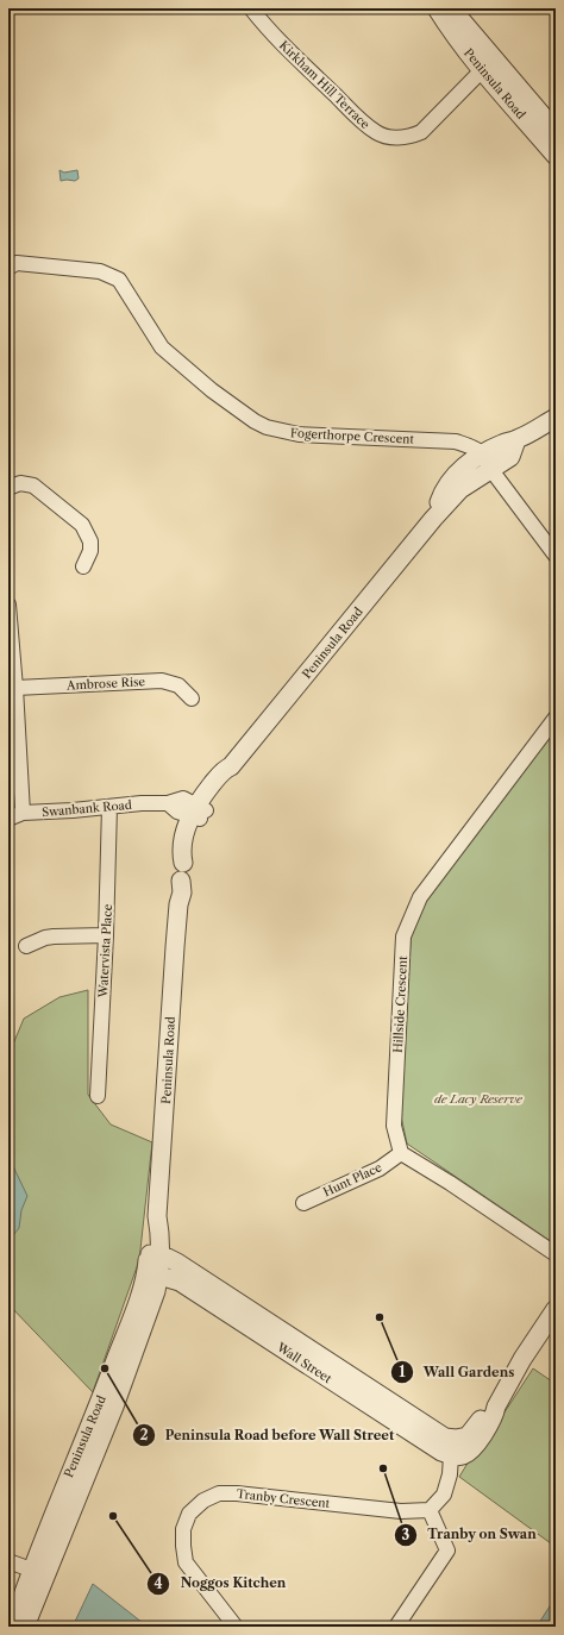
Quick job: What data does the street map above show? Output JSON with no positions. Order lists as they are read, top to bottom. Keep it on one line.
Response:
{"streets":{"street":["Peninsula Road","Kirkham Hill Terrace","Fogerthorpe Crescent","Ambrose Rise","Swanbank Road","Watervista Place","Hillside Crescent","Hunt Place","Wall Street","Tranby Crescent"]},"crossings":[["Peninsula Road","Kirkham Hill Terrace"],["Peninsula Road","Fogerthorpe Crescent"],["Peninsula Road","Swanbank Road"],["Peninsula Road","Wall Street"],["Swanbank Road","Watervista Place"],["Hillside Crescent","Hunt Place"]],"parks":["de Lacy Reserve"],"places":["Wall Gardens","Peninsula Road before Wall Street","Tranby on Swan","Noggos Kitchen"]}
